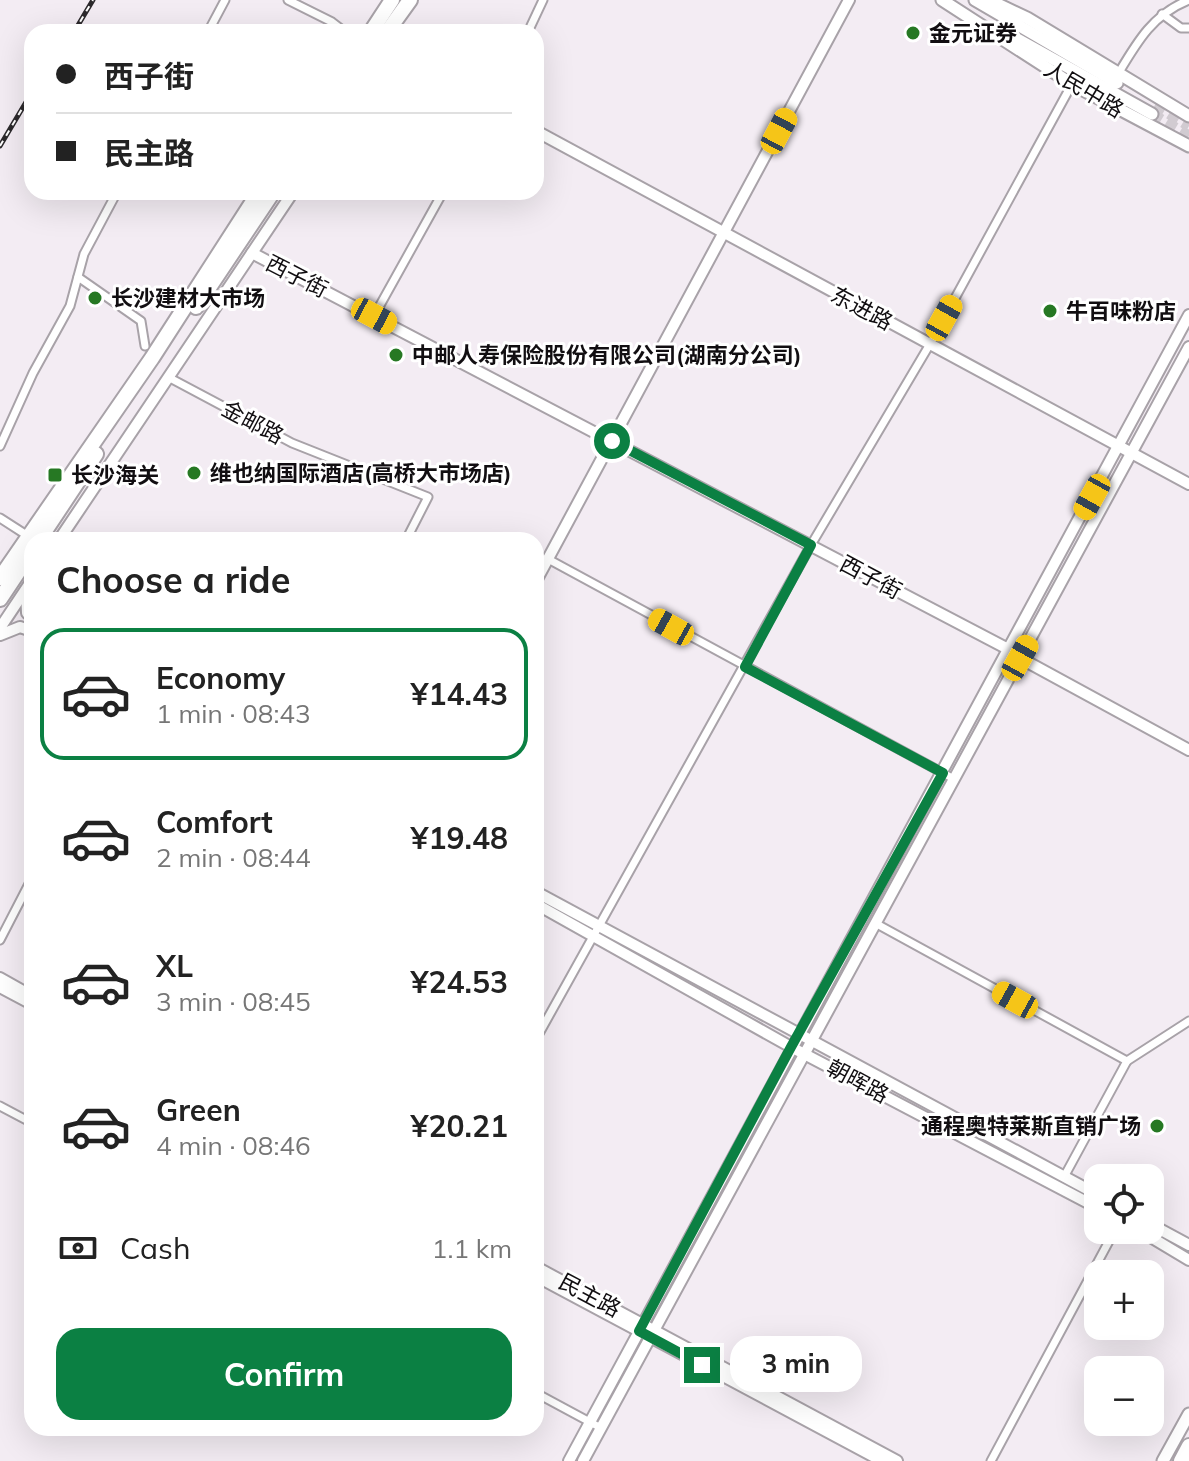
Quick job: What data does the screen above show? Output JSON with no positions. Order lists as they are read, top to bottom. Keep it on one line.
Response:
{"streets":{"main road":["人民中路"],"street":["西子街","东进路","金邮路","朝晖路","民主路"]},"places":{"other":["金元证券","长沙建材大市场","牛百味粉店","中邮人寿保险股份有限公司(湖南分公司)","维也纳国际酒店(高桥大市场店)","通程奥特莱斯直销广场"],"transit":["长沙海关"]},"page":{"banner":["西子街","民主路"],"heading":"Choose a ride","list":[{"name":"Economy","note":"1 min · 08:43","value":"¥14.43"},{"name":"Comfort","note":"2 min · 08:44","value":"¥19.48"},{"name":"XL","note":"3 min · 08:45","value":"¥24.53"},{"name":"Green","note":"4 min · 08:46","value":"¥20.21"}],"map_buttons":["+","−"],"pay":["Cash","1.1 km"],"buttons":"Confirm","bubble":"3 min"}}
